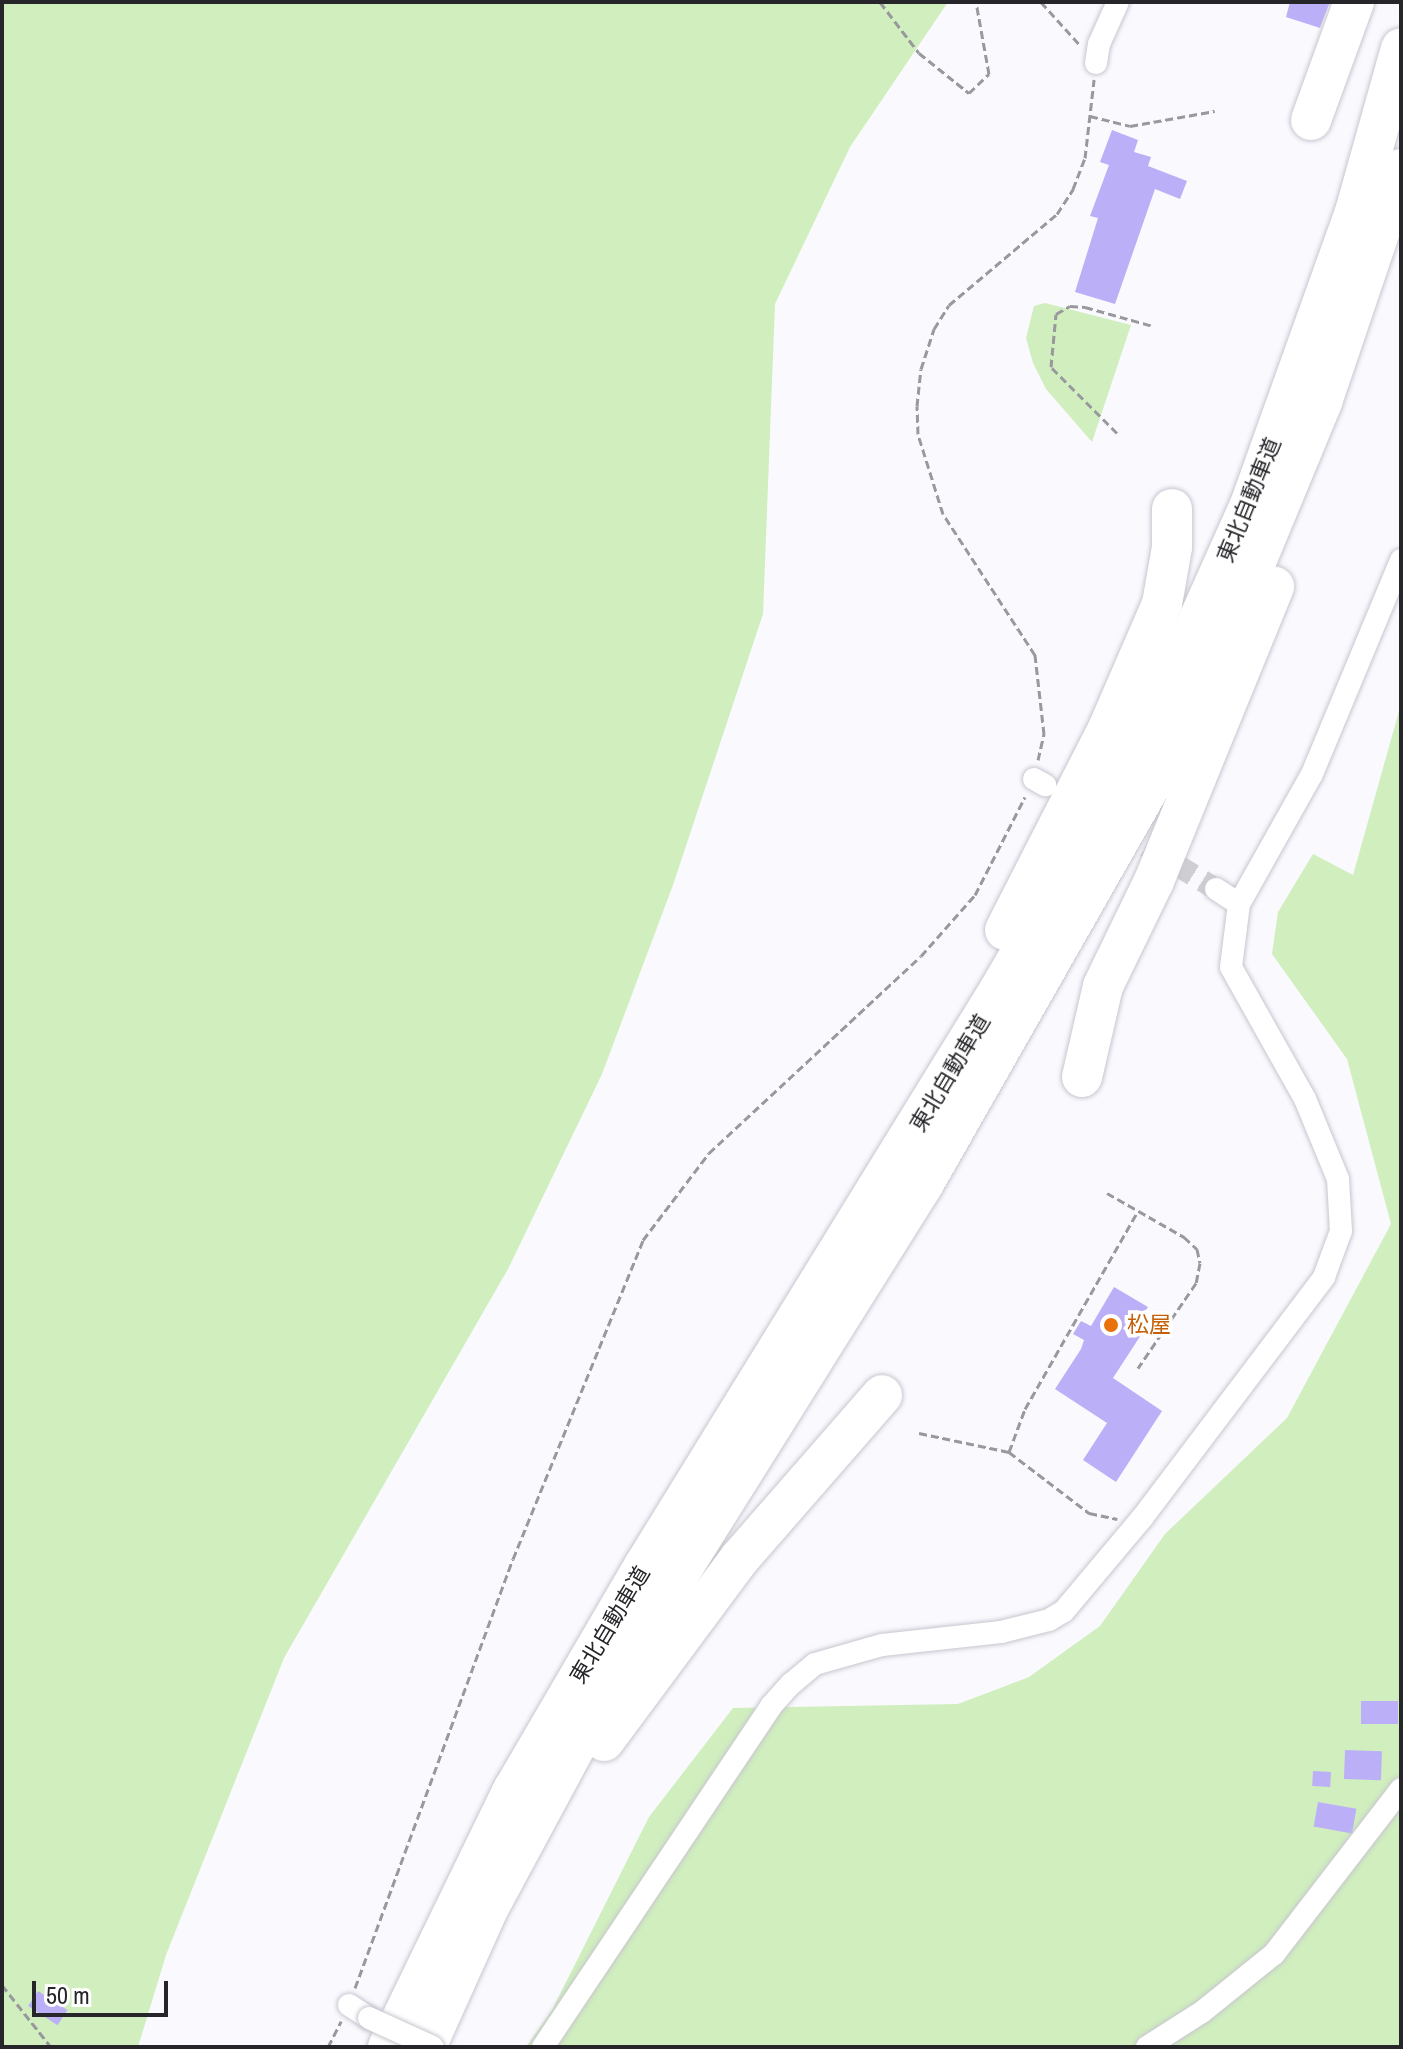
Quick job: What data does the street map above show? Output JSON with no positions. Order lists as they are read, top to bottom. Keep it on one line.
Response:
{"streets":{"highway":["東北自動車道"]},"places":["松屋"],"scale_bar":"50 m"}
